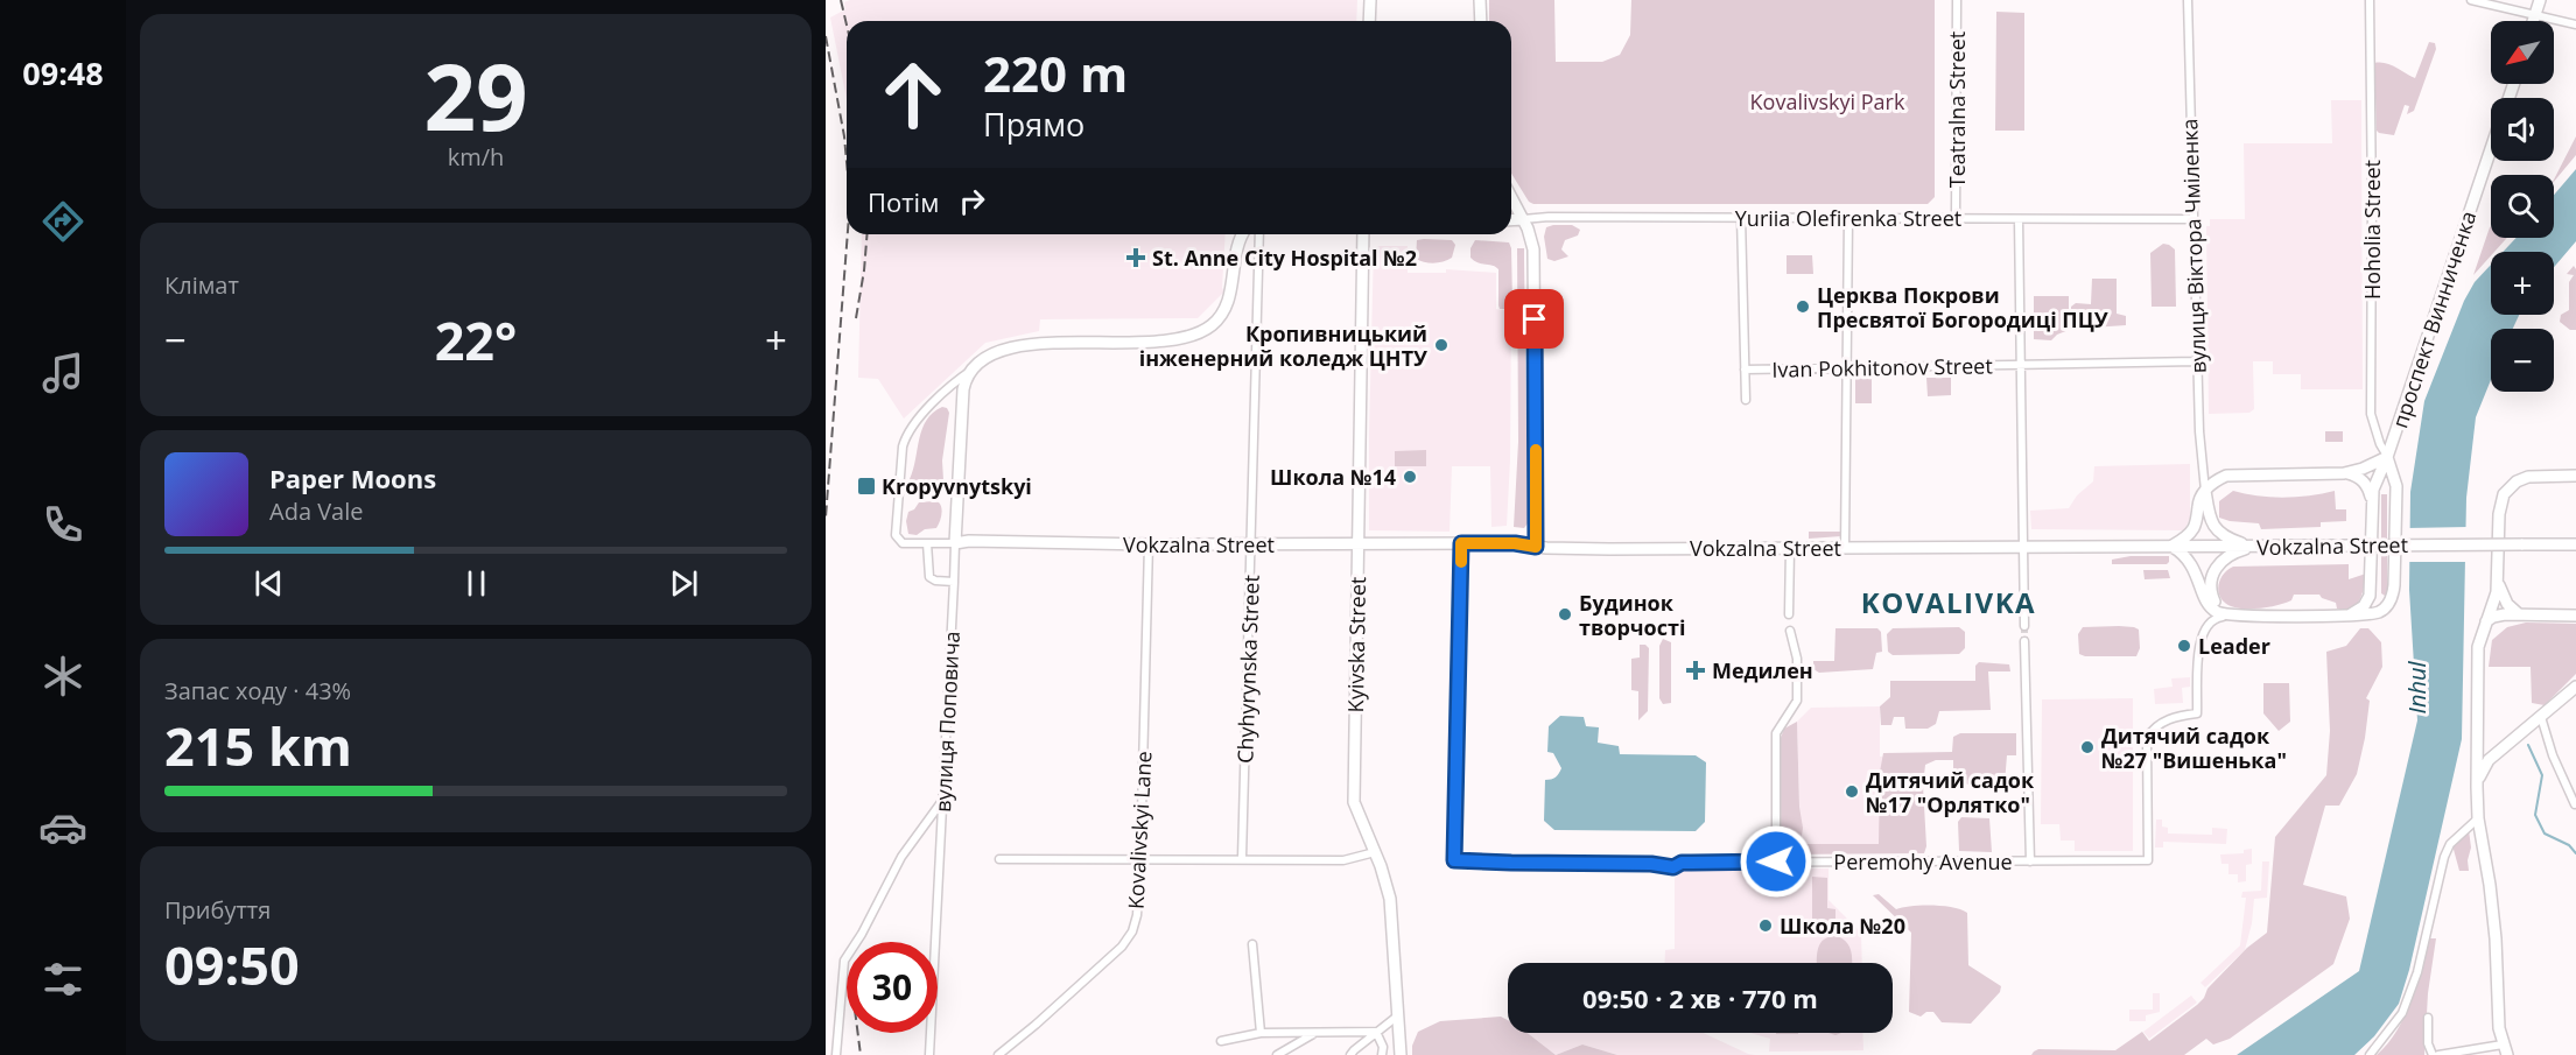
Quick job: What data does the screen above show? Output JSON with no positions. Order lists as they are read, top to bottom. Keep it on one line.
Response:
{"streets":{"main road":["Yuriia Olefirenka Street","проспект Винниченка","Vokzalna Street","Kyivska Street","вулиця Поповича"],"street":["Teatralna Street","Hoholia Street","вулиця Віктора Чміленка","Ivan Pokhitonov Street","Chyhyrynska Street","Kovalivskyi Lane","Peremohy Avenue"]},"crossings":[["Teatralna Street","Yuriia Olefirenka Street"],["Yuriia Olefirenka Street","вулиця Віктора Чміленка"],["Yuriia Olefirenka Street","Ivan Pokhitonov Street"],["Hoholia Street","проспект Винниченка"],["вулиця Віктора Чміленка","Ivan Pokhitonov Street"],["Ivan Pokhitonov Street","Vokzalna Street"],["Vokzalna Street","Kyivska Street"],["Vokzalna Street","Chyhyrynska Street"],["Vokzalna Street","вулиця Поповича"],["Vokzalna Street","Kovalivskyi Lane"],["Vokzalna Street","Peremohy Avenue"]],"districts":["KOVALIVKA"],"water":["Inhul"],"parks":["Kovalivskyi Park"],"places":{"health":["St. Anne City Hospital №2","Медилен"],"other":["Церква Покрови Пресвятої Богородиці ПЦУ","Кропивницький інженерний коледж ЦНТУ","Школа №14","Будинок творчості","Leader","Дитячий садок №27 \"Вишенька\"","Дитячий садок №17 \"Орлятко\"","Школа №20"],"transit":["Kropyvnytskyi"]},"north":"bottom left","page":{"tabs":"09:48","tile":[["29","km/h"],"Клімат",["Запас ходу · 43%","215 km"],["Прибуття","09:50"]],"map_buttons":["+","−"],"turn":["220 m","Прямо"],"then":"Потім","heat":["−","22°","+"],"song":["Paper Moons","Ada Vale"],"limit":"30","trip":"09:50 · 2 хв · 770 m"}}
